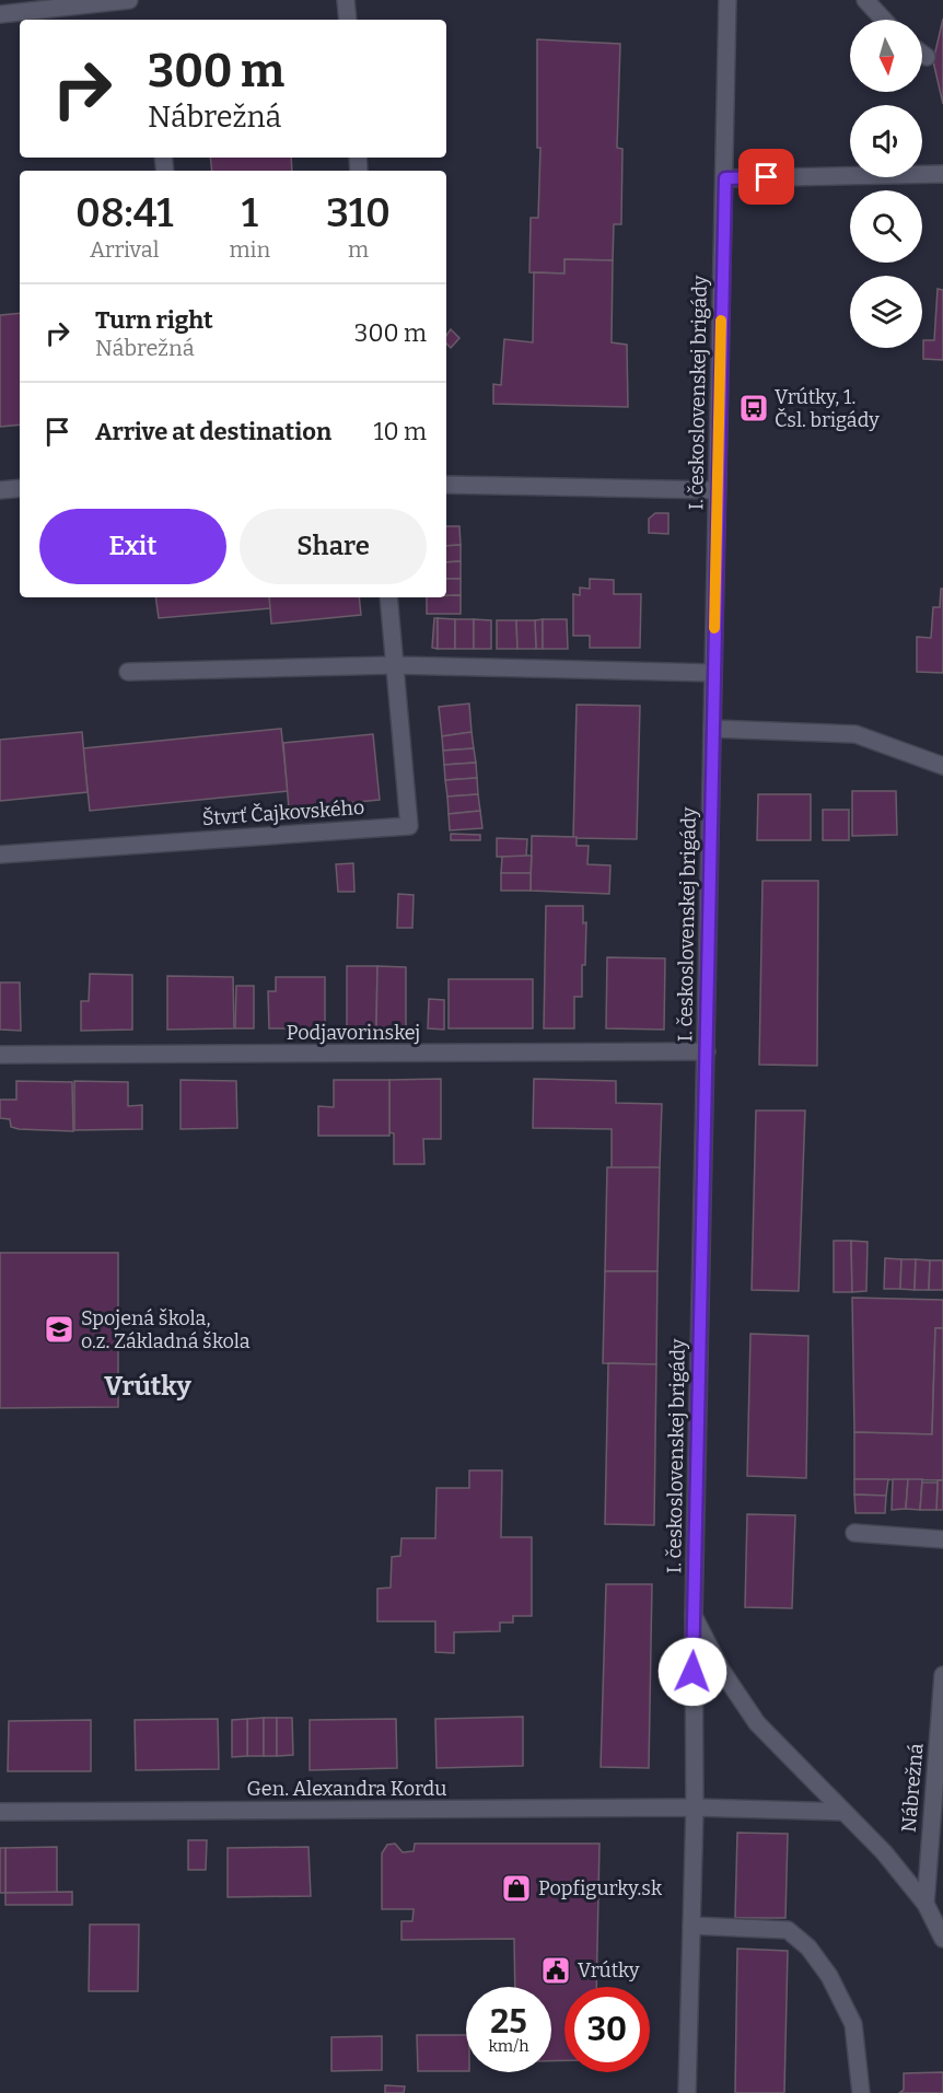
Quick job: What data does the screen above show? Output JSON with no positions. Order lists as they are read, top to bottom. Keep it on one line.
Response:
{"streets":{"street":["I. československej brigády","Štvrť Čajkovského","Podjavorinskej","Nábrežná","Gen. Alexandra Kordu"]},"crossings":[["I. československej brigády","Podjavorinskej"],["I. československej brigády","Gen. Alexandra Kordu"]],"districts":["Vrútky"],"places":{"bus stop":["Vrútky, 1. Čsl. brigády"],"school or university":["Spojená škola, o.z. Základná škola"],"shop":["Popfigurky.sk"],"public building":["Vrútky"]},"north":"bottom","page":{"turn":["300 m","Nábrežná"],"eta":["08:41","Arrival","1","min","310","m"],"list":[{"name":"Turn right","note":"Nábrežná","value":"300 m"},{"name":"Arrive at destination","value":"10 m"}],"buttons":["Exit","Share"],"speed":"25 km/h","limit":"30"}}
